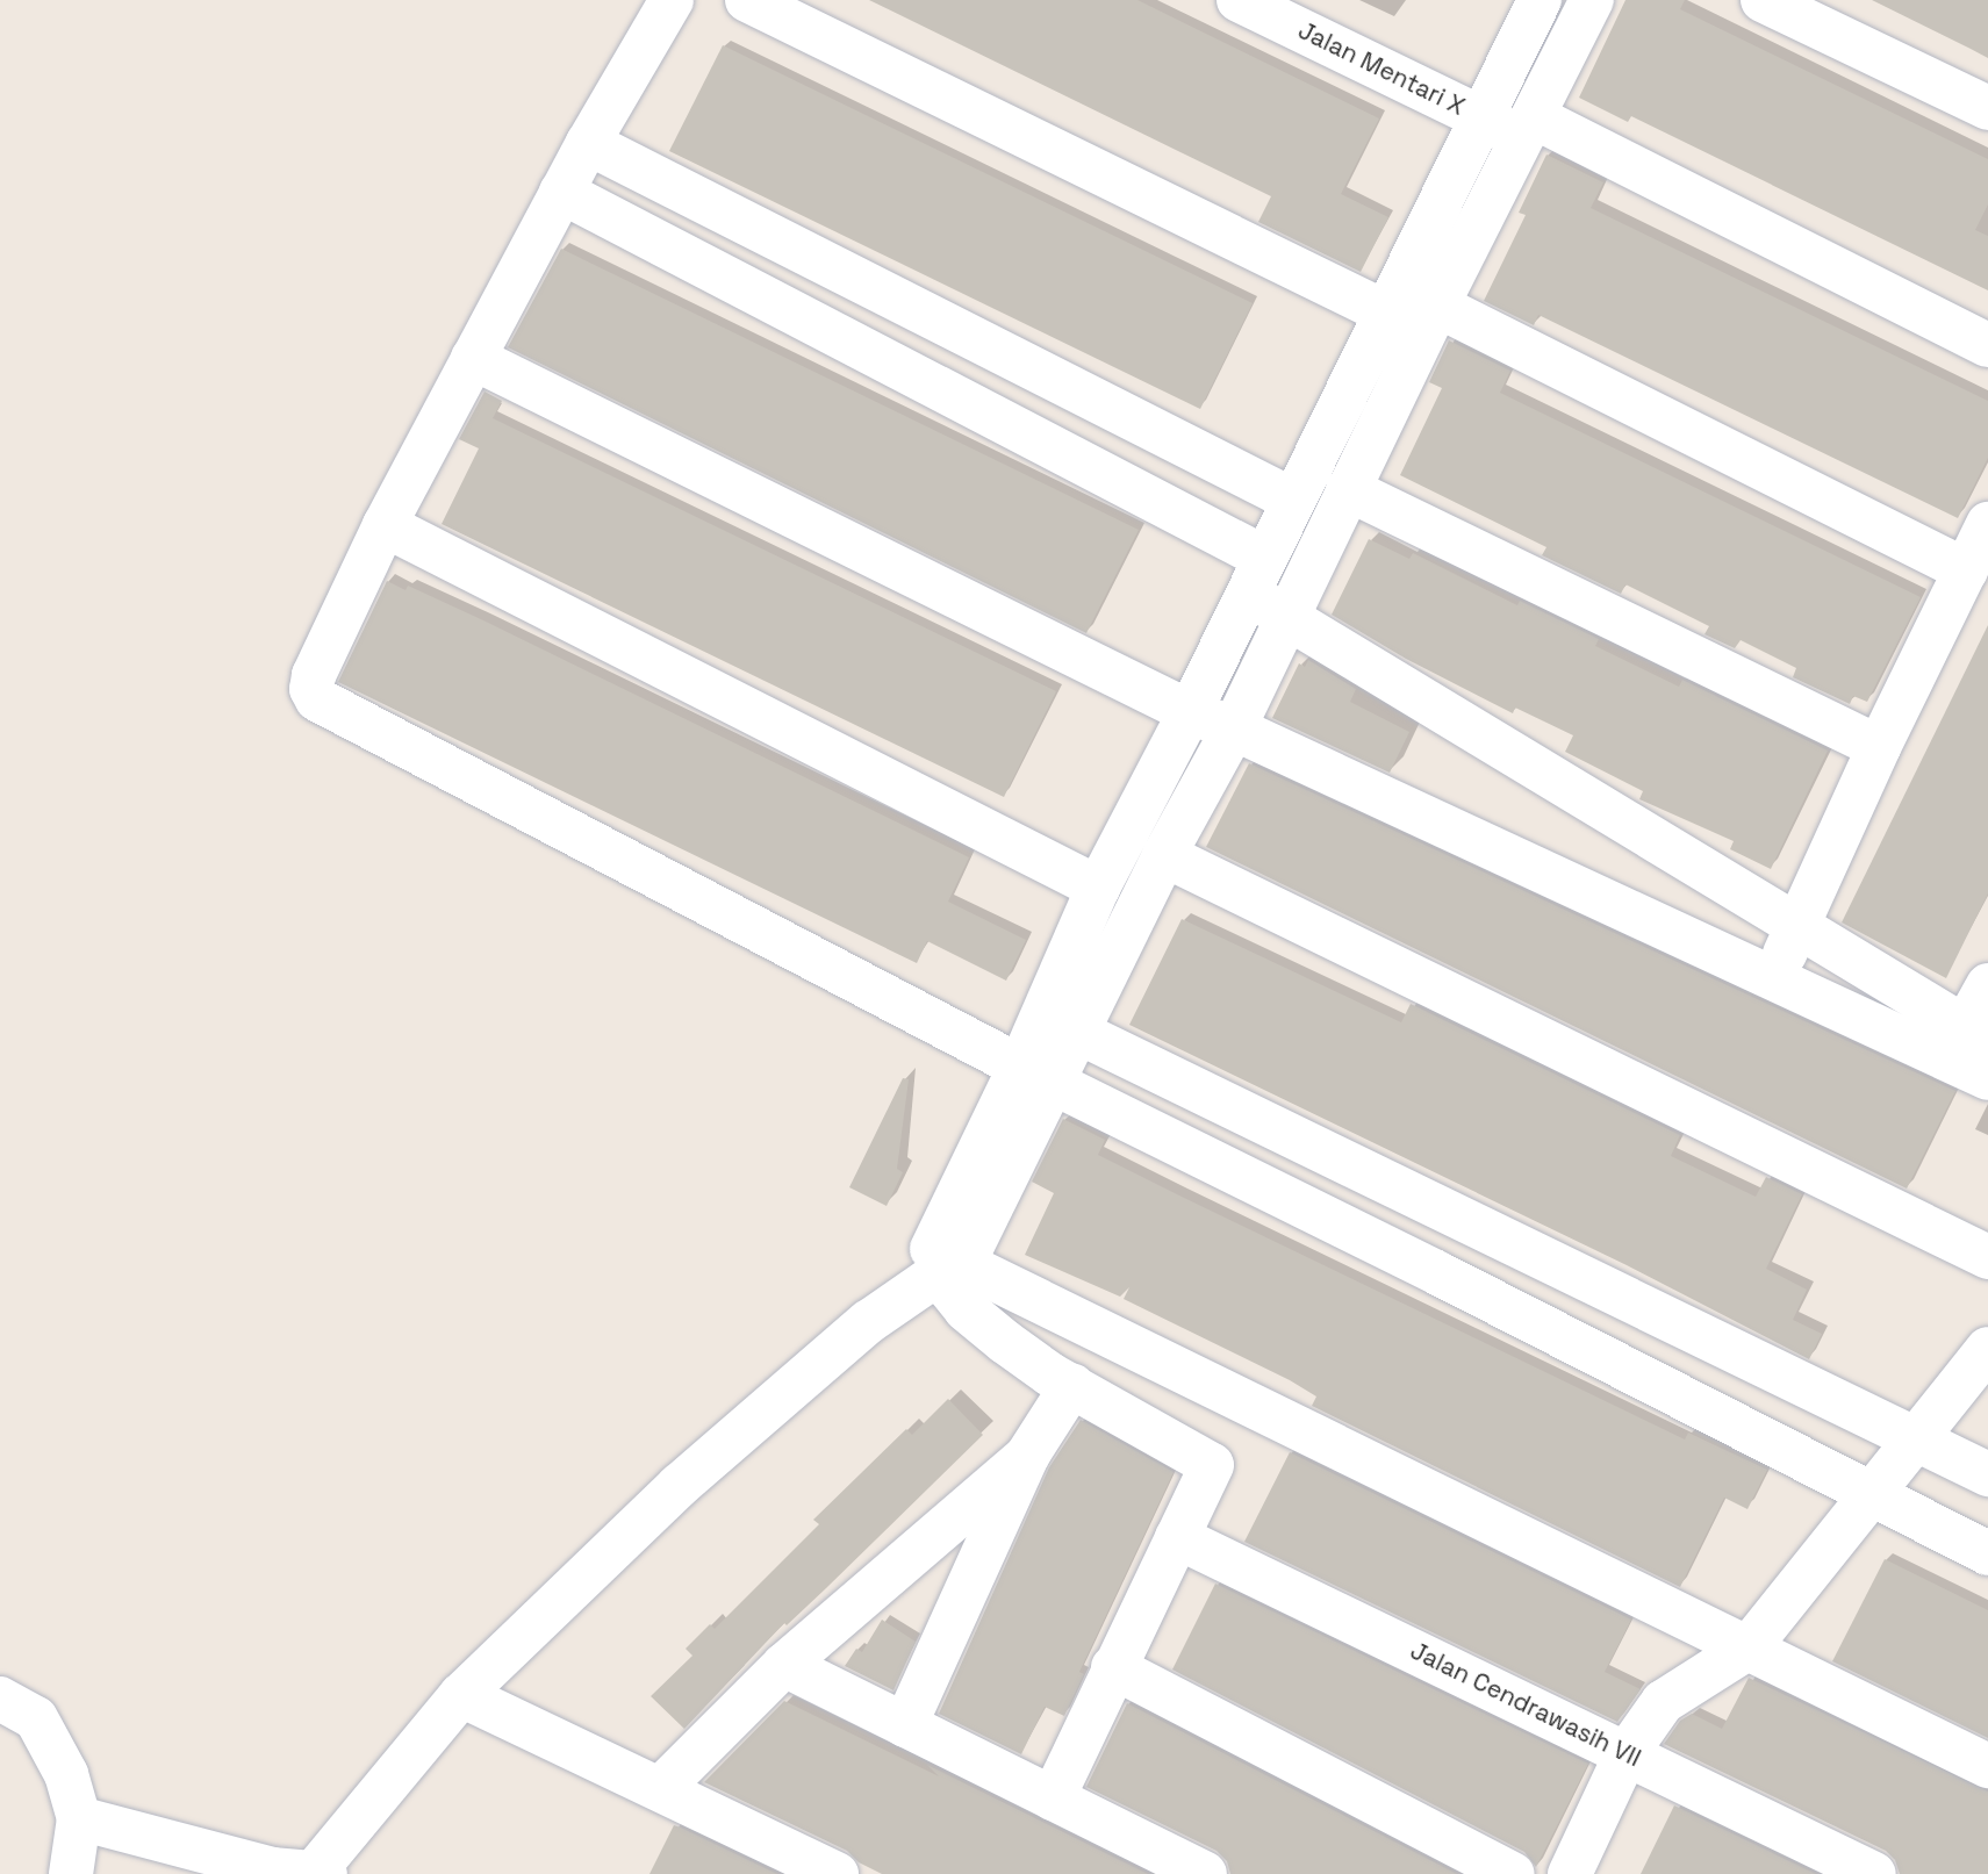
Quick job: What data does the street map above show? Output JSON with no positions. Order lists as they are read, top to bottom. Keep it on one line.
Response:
{"streets":{"street":["Jalan Mentari X","Jalan Cendrawasih VII"]}}
